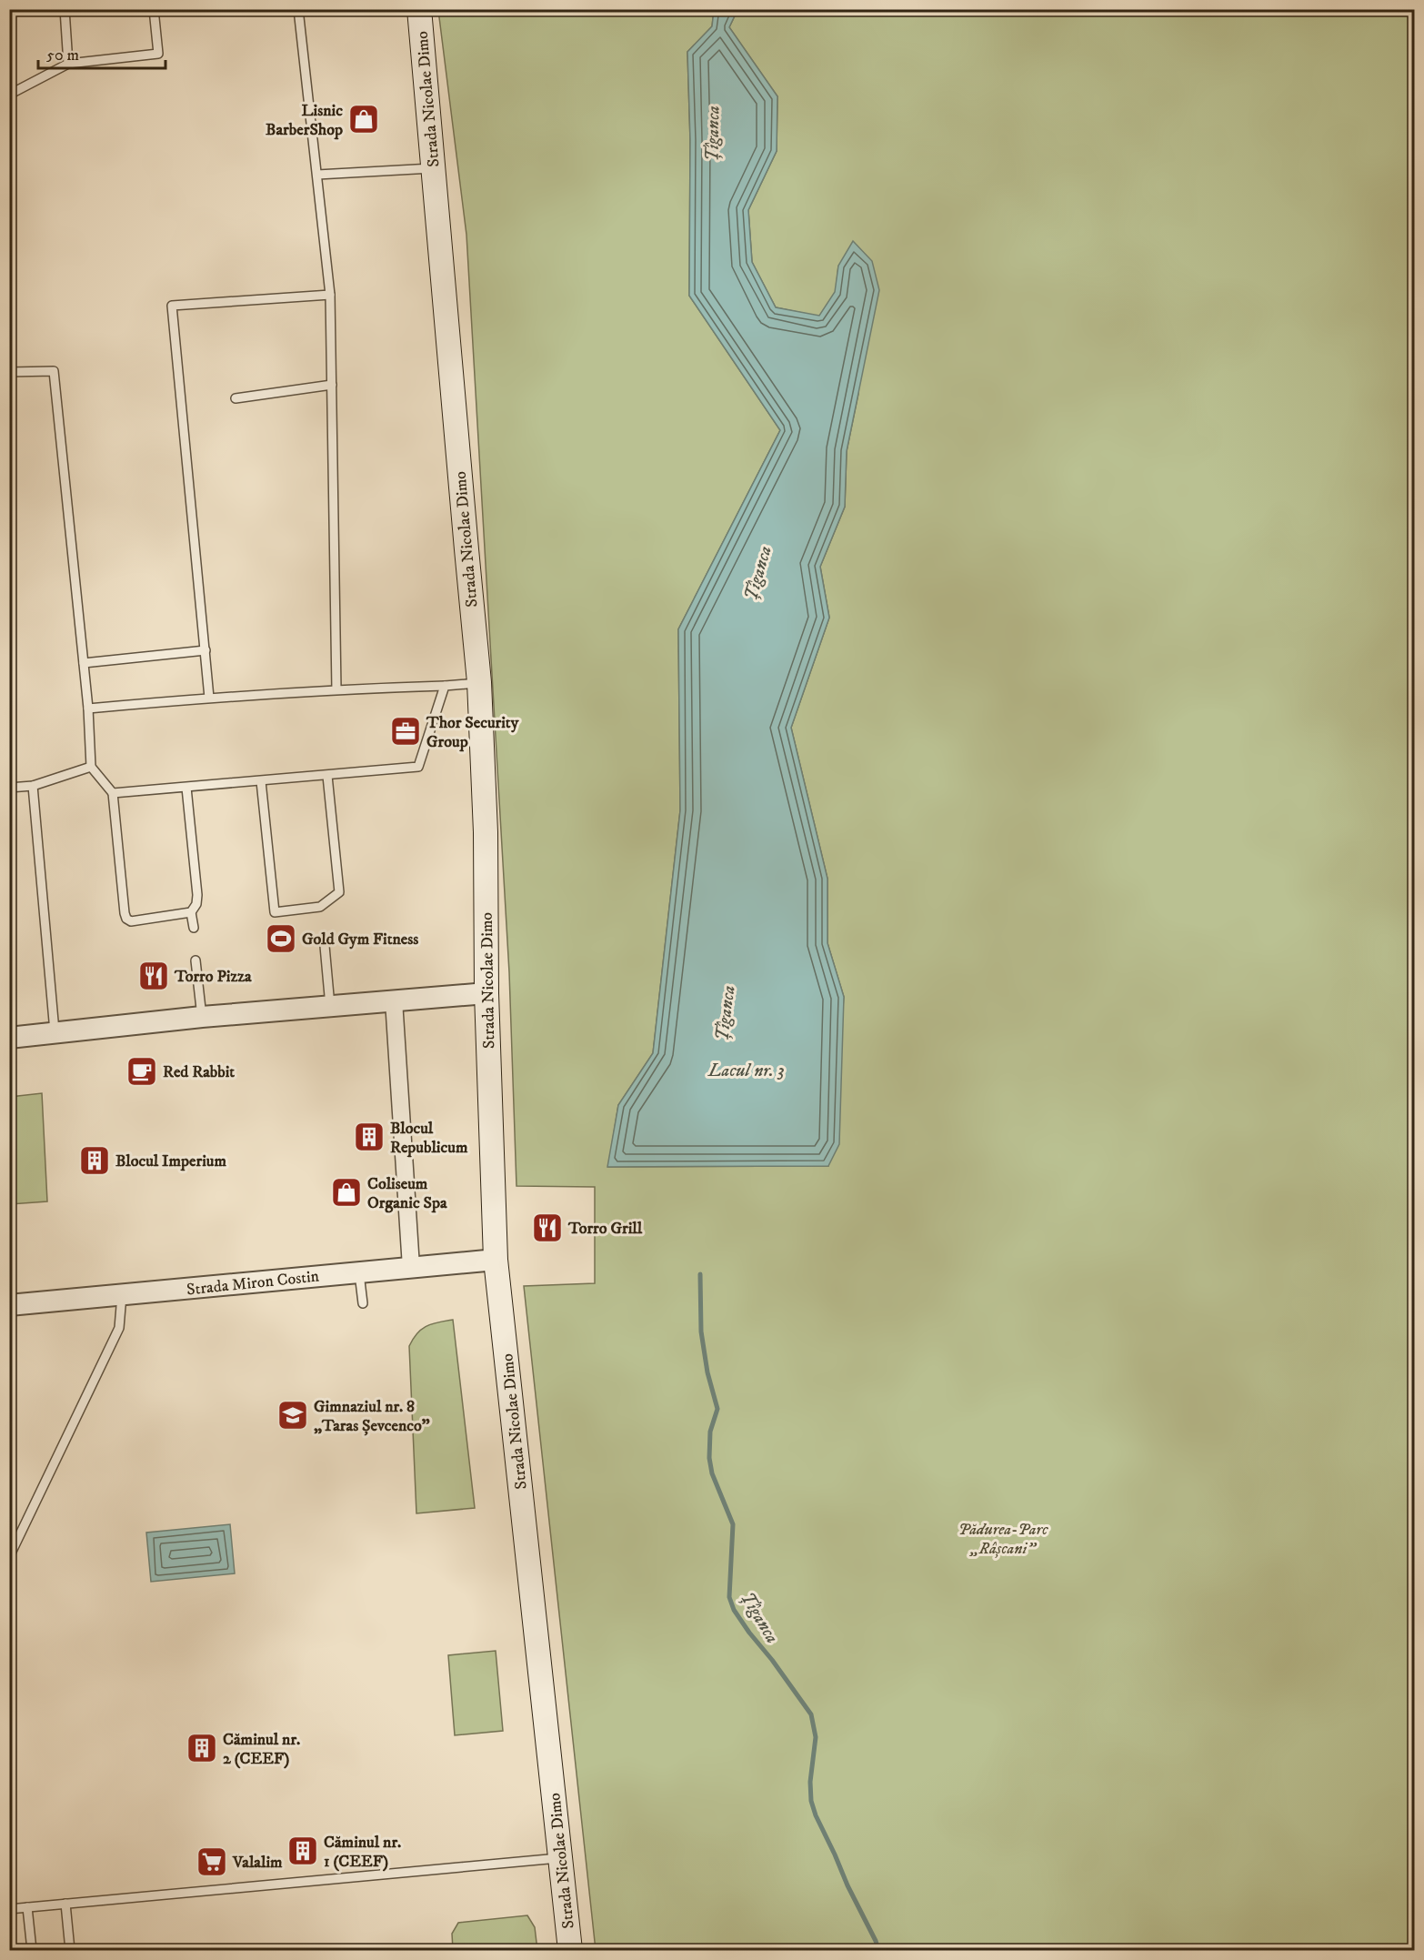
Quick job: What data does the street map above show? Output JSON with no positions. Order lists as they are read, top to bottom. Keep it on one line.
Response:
{"streets":{"main road":["Strada Nicolae Dimo"],"street":["Strada Miron Costin"]},"crossings":[["Strada Nicolae Dimo","Strada Miron Costin"]],"water":["Țîganca","Lacul nr. 3"],"parks":["Pădurea-Parc „Râșcani”"],"places":{"shop":["Lisnic BarberShop","Coliseum Organic Spa"],"office":["Thor Security Group"],"sports":["Gold Gym Fitness"],"restaurant":["Torro Pizza","Torro Grill"],"cafe":["Red Rabbit"],"building":["Blocul Republicum","Blocul Imperium","Căminul nr. 2 (CEEF)","Căminul nr. 1 (CEEF)"],"school or university":["Gimnaziul nr. 8 „Taras Șevcenco”"],"supermarket":["Valalim"]},"scale_bar":"50 m"}
